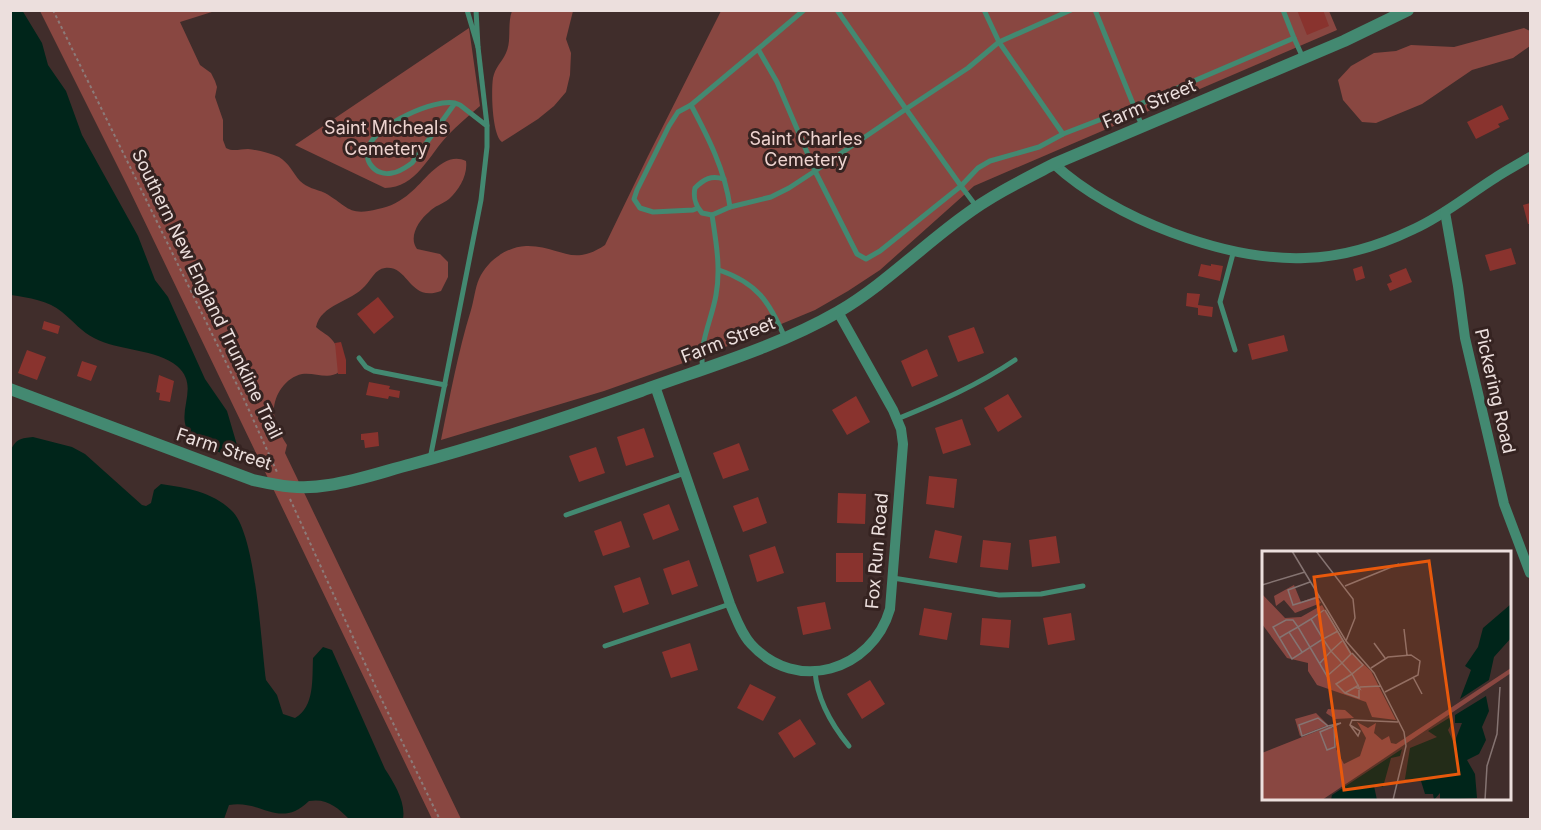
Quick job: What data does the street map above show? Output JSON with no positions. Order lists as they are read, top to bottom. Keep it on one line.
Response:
{"streets":{"street":["Farm Street","Pickering Road","Fox Run Road"],"path":["Southern New England Trunkline Trail"]},"crossings":[["Farm Street","Southern New England Trunkline Trail"],["Farm Street","Fox Run Road"]],"parks":["Saint Micheals Cemetery","Saint Charles Cemetery"]}
